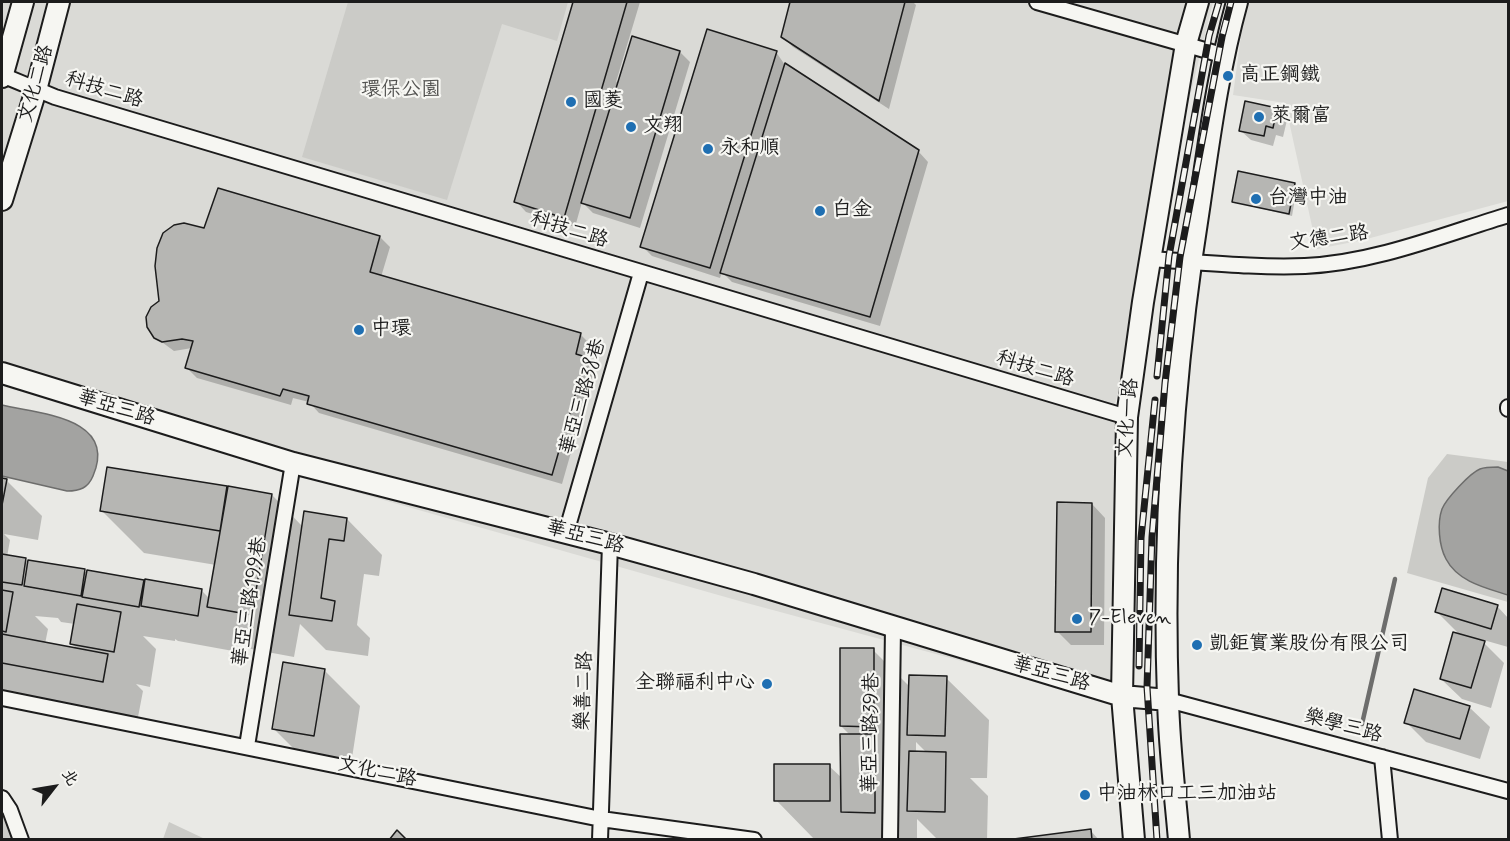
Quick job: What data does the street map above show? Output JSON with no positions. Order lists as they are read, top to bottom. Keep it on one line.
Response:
{"streets":{"street":["文化二路","科技二路","文德二路","華亞三路38巷","華亞三路","文化一路","華亞三路199巷","樂善二路","樂學三路","華亞三路39巷"]},"crossings":[["文化二路","科技二路"],["文化二路","華亞三路199巷"],["文化二路","樂善二路"],["科技二路","華亞三路38巷"],["科技二路","文化一路"],["文德二路","文化一路"],["華亞三路38巷","華亞三路"],["華亞三路","文化一路"],["華亞三路","華亞三路199巷"],["華亞三路","樂善二路"],["華亞三路","樂學三路"],["華亞三路","華亞三路39巷"]],"parks":["環保公園"],"places":["高正鋼鐵","國菱","萊爾富","文翔","永和順","台灣中油","白金","中環","7-Eleven","凱鉅實業股份有限公司","全聯福利中心","中油林口工三加油站"],"north":"top right"}
